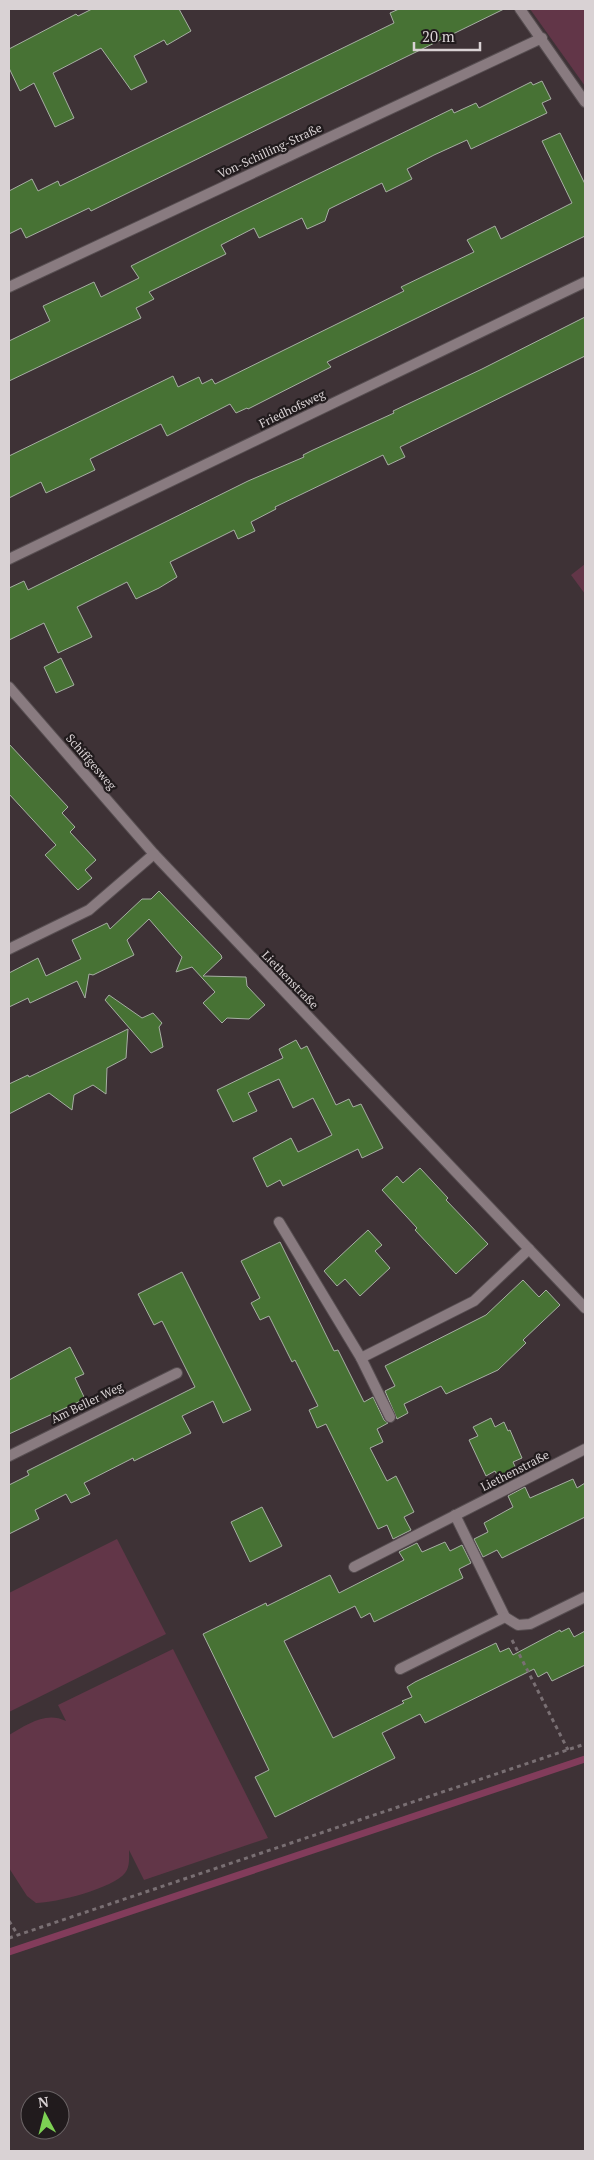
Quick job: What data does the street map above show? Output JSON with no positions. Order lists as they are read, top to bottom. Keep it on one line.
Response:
{"streets":{"street":["Von-Schilling-Straße","Friedhofsweg","Schiffgesweg","Liethenstraße","Am Beller Weg"]},"crossings":[["Schiffgesweg","Liethenstraße"]],"scale_bar":"20 m","north":"top"}
